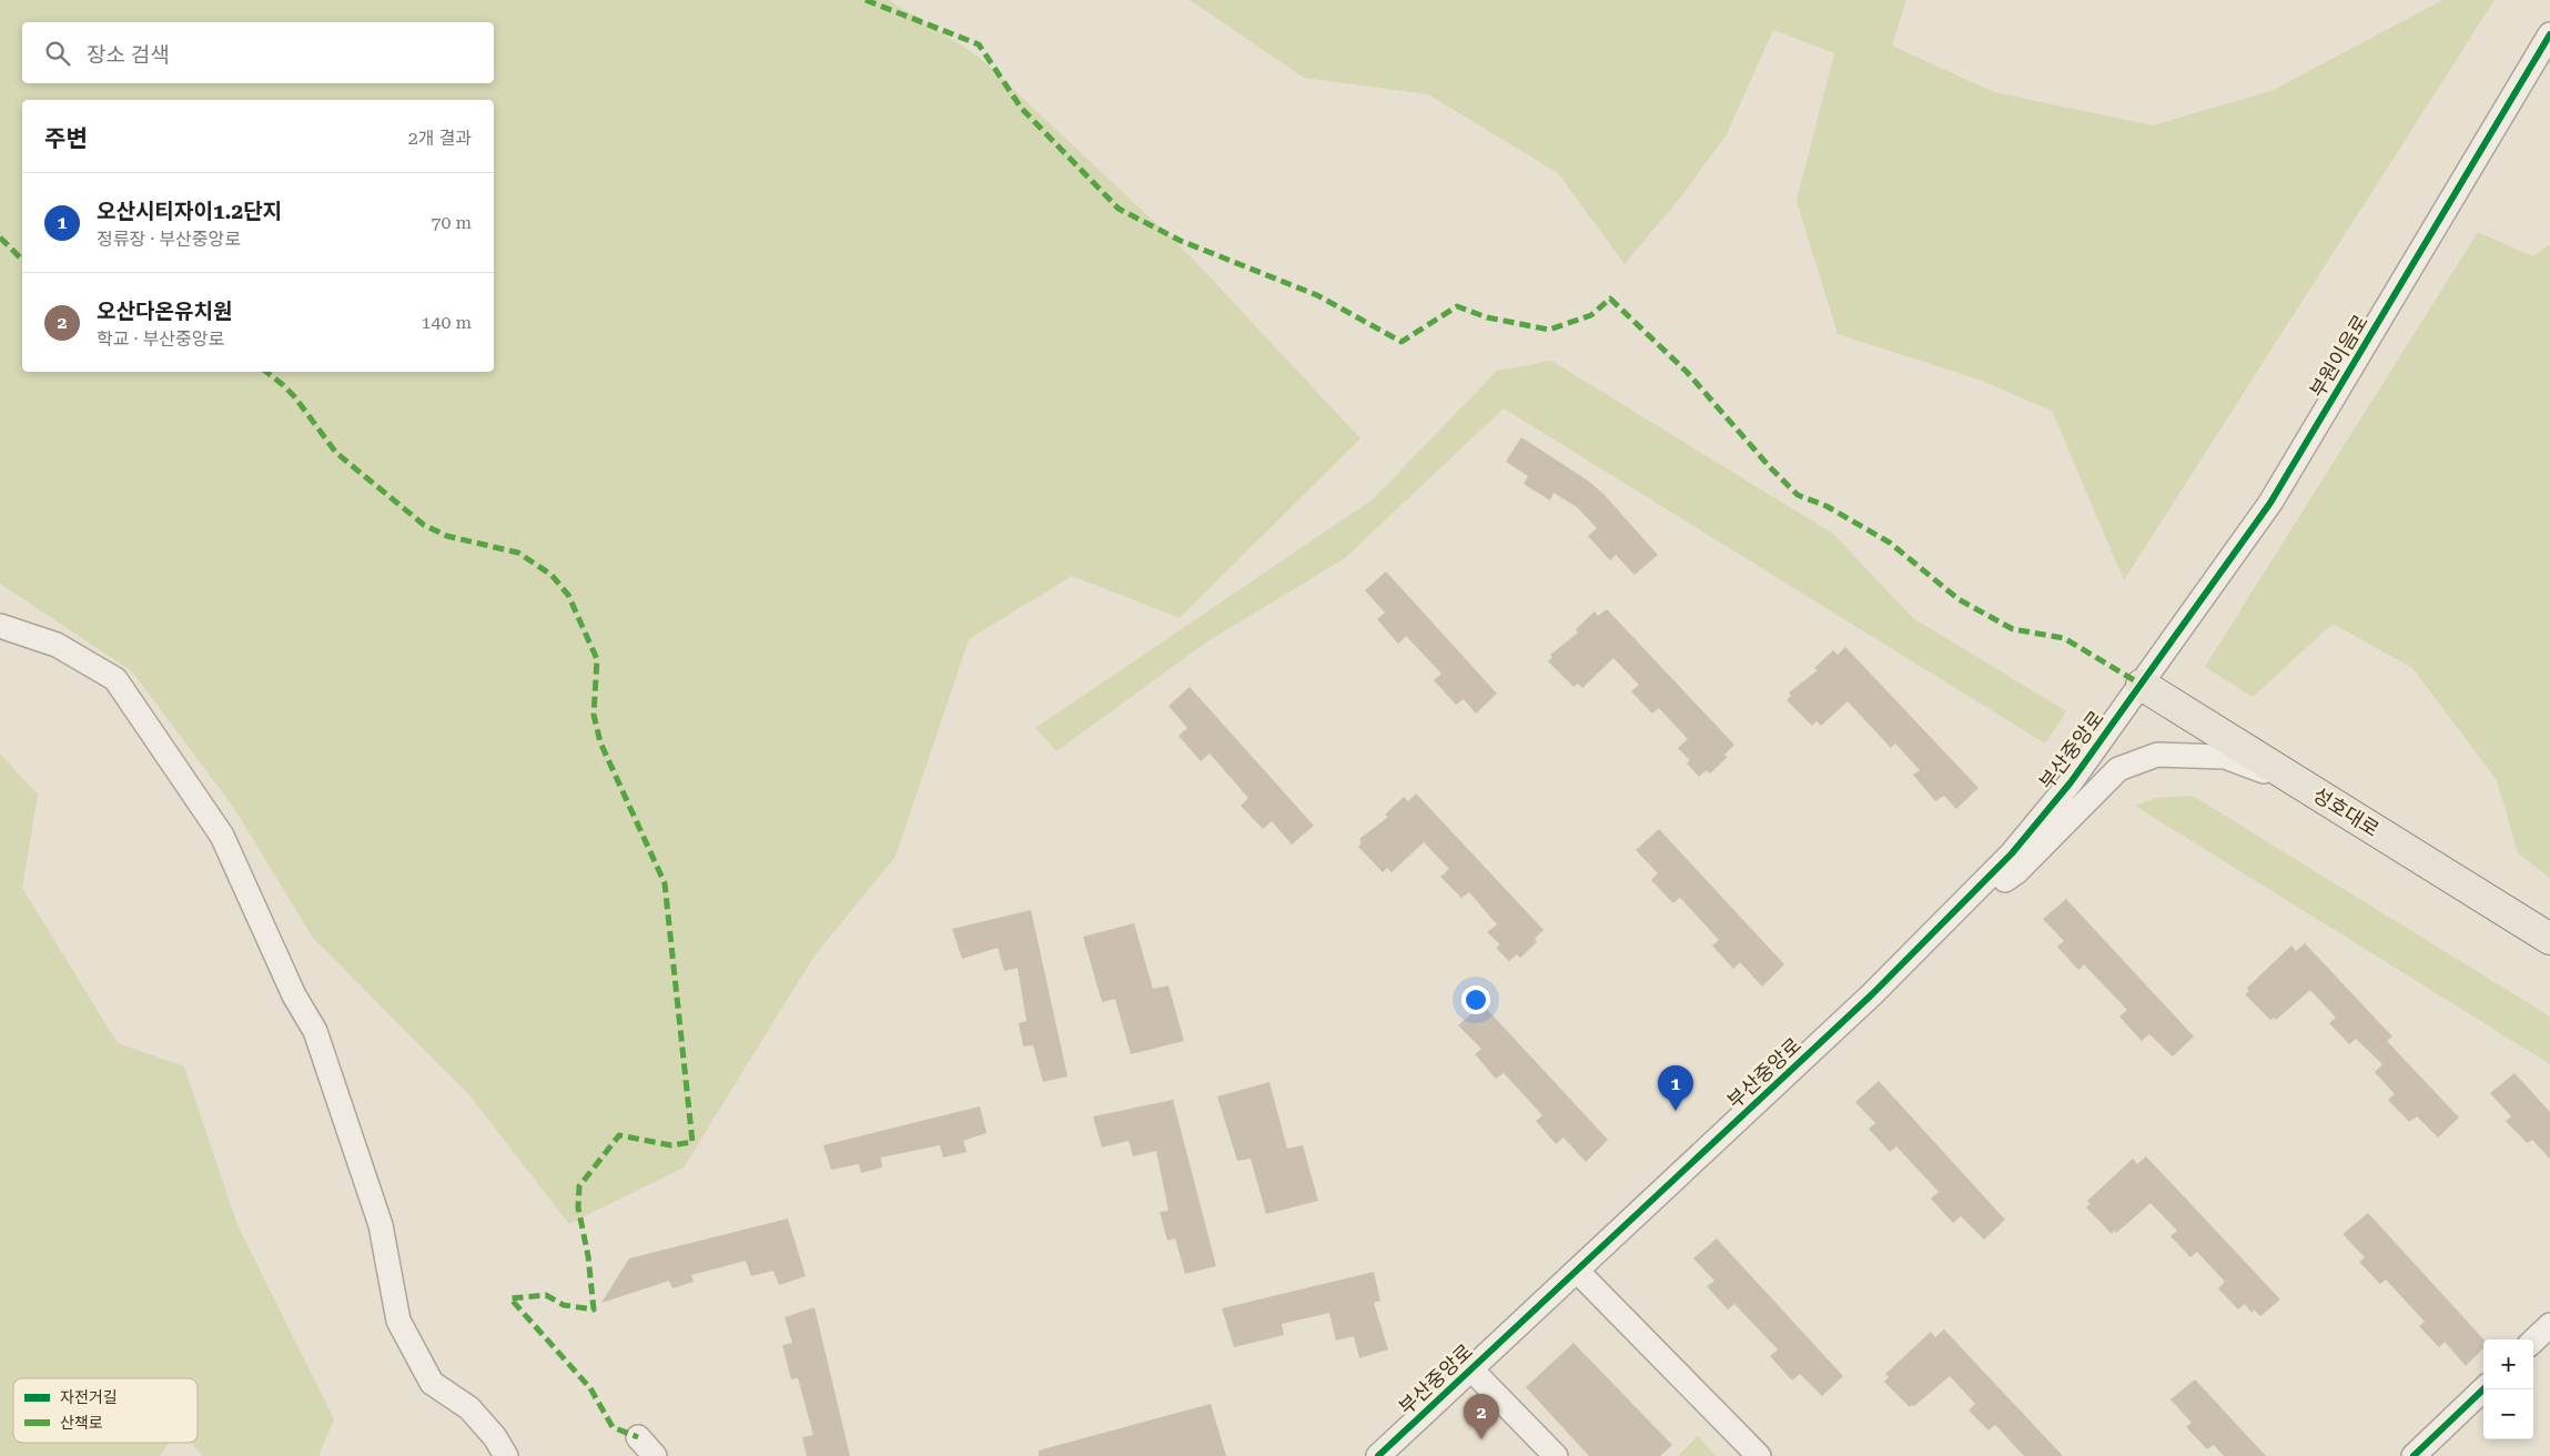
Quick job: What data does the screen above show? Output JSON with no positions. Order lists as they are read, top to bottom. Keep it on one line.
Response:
{"streets":{"main road":["성호대로"],"street":["부원이음로","부산중앙로"]},"crossings":[["부원이음로","부산중앙로"],["부원이음로","성호대로"],["부산중앙로","성호대로"]],"legend":["자전거길","산책로"],"page":{"search":"장소 검색","heading":["주변","2개 결과"],"list":[{"mark":"1","name":"오산시티자이1.2단지","note":"정류장 · 부산중앙로","value":"70 m"},{"mark":"2","name":"오산다온유치원","note":"학교 · 부산중앙로","value":"140 m"}],"pins":["1","2"],"map_buttons":["+","−"]}}
